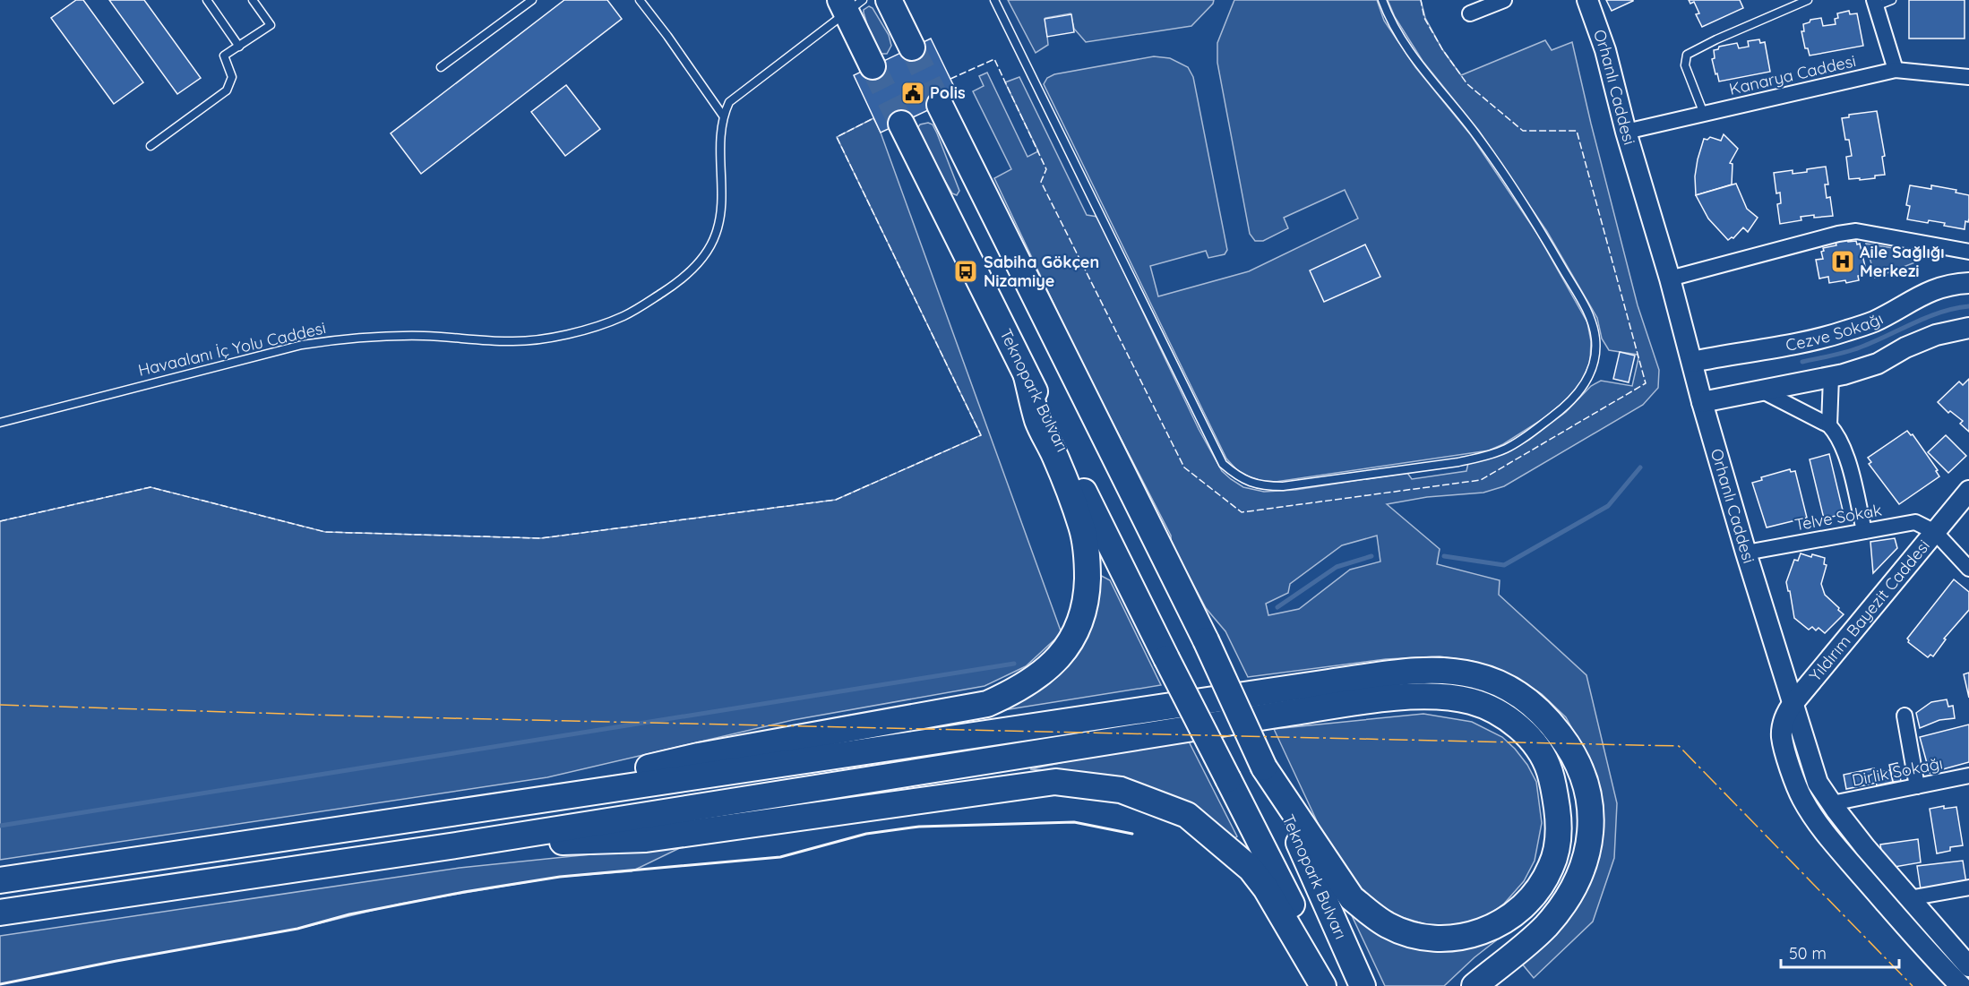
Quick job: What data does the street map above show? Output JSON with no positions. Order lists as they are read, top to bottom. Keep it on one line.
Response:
{"streets":{"highway":["Teknopark Bulvarı"],"street":["Kanarya Caddesi","Orhanlı Caddesi","Cezve Sokağı","Telve Sokak","Yıldırım Bayezit Caddesi","Dirlik Sokağı"],"lane":["Havaalanı İç Yolu Caddesi"]},"crossings":[["Kanarya Caddesi","Orhanlı Caddesi"],["Orhanlı Caddesi","Cezve Sokağı"],["Orhanlı Caddesi","Telve Sokak"],["Orhanlı Caddesi","Yıldırım Bayezit Caddesi"],["Orhanlı Caddesi","Dirlik Sokağı"],["Telve Sokak","Yıldırım Bayezit Caddesi"]],"places":{"public building":["Polis"],"hospital":["Aile Sağlığı Merkezi"],"bus stop":["Sabiha Gökçen Nizamiye"]},"scale_bar":"50 m"}
